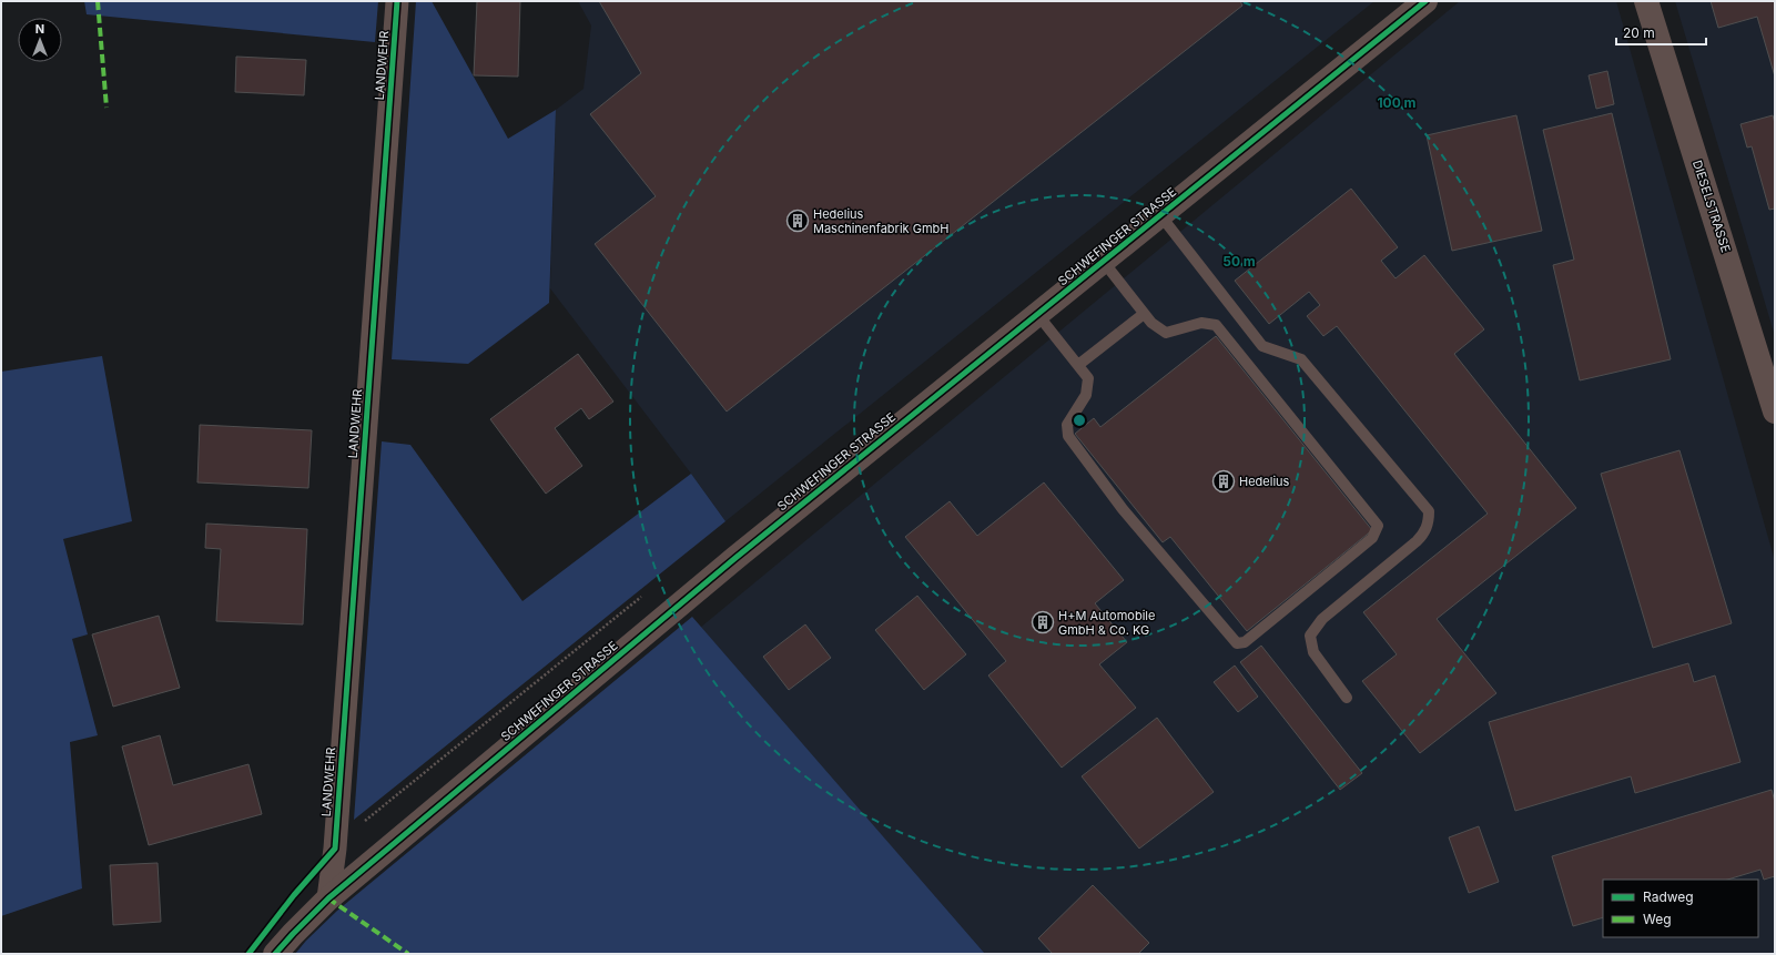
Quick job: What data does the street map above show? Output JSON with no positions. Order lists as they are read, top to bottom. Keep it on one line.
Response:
{"streets":{"street":["LANDWEHR","DIESELSTRASSE","SCHWEFINGER STRASSE"]},"crossings":[["LANDWEHR","SCHWEFINGER STRASSE"]],"places":{"building":["Hedelius Maschinenfabrik GmbH","Hedelius","H+M Automobile GmbH & Co. KG"]},"legend":["Radweg","Weg"],"scale_bar":"20 m","north":"top","rings":["100 m","50 m"]}
